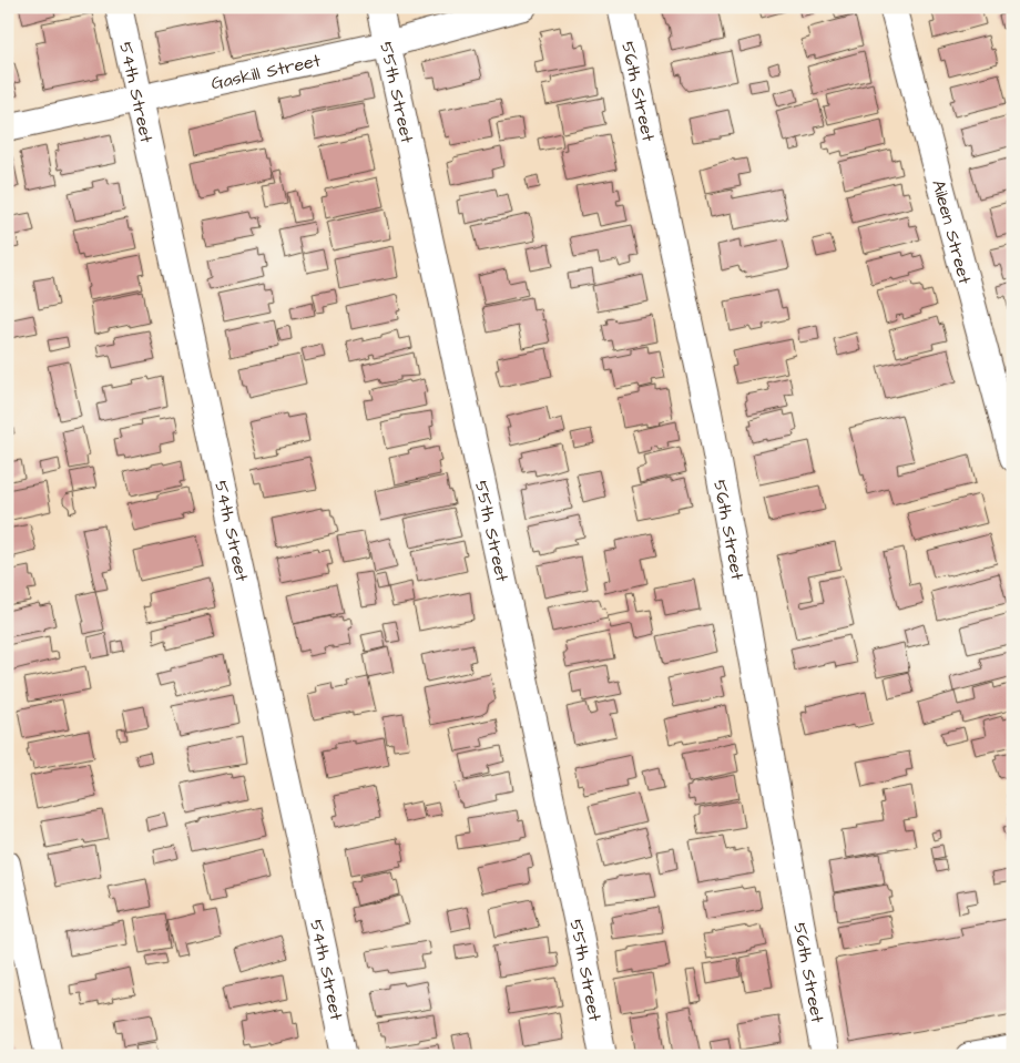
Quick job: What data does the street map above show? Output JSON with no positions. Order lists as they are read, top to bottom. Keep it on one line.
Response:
{"streets":{"street":["Gaskill Street","56th Street","55th Street","54th Street","Aileen Street"]},"crossings":[["Gaskill Street","55th Street"],["Gaskill Street","54th Street"]]}
